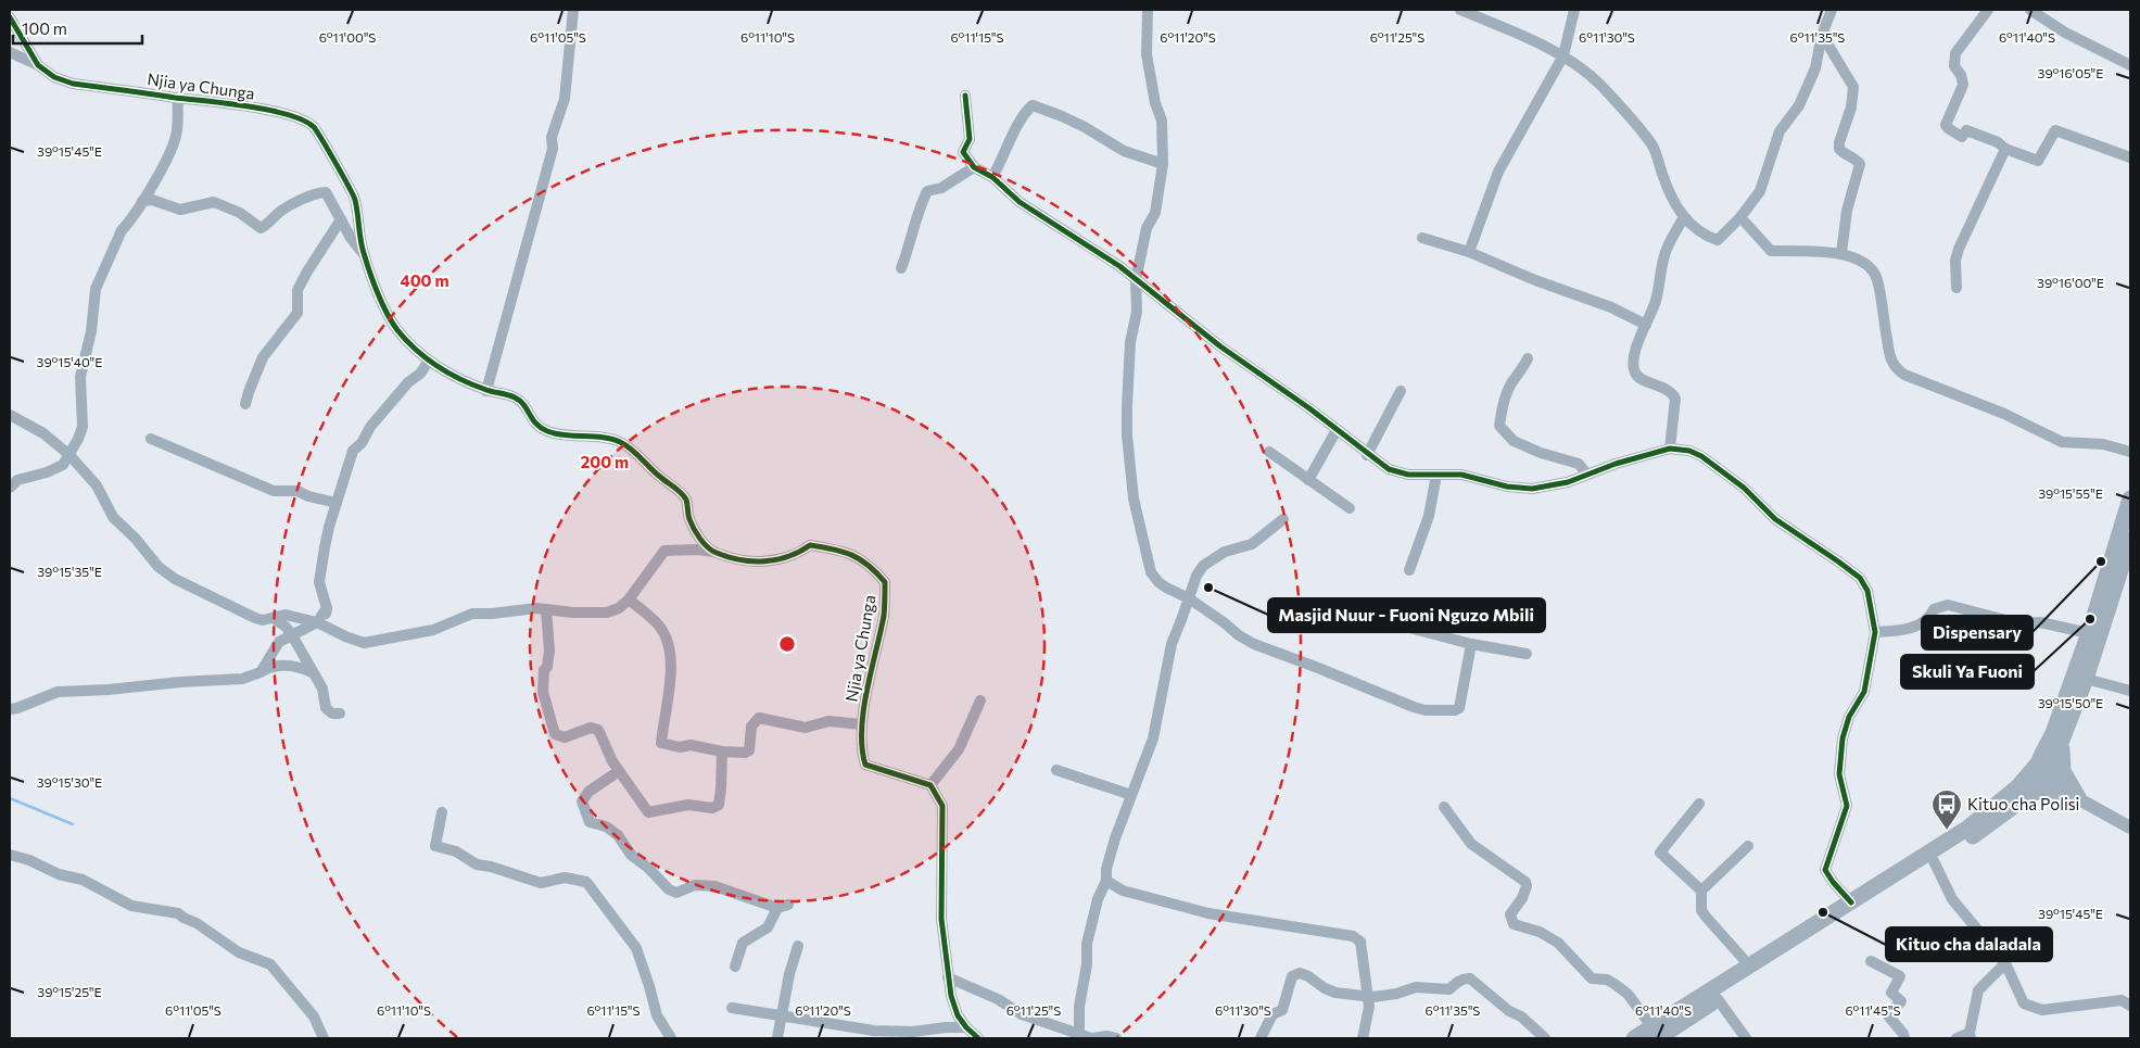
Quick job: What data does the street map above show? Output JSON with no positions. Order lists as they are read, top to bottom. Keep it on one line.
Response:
{"streets":{"street":["Njia ya Chunga"]},"places":{"other":["Dispensary","Masjid Nuur - Fuoni Nguzo Mbili","Skuli Ya Fuoni","Kituo cha daladala"],"bus stop":["Kituo cha Polisi"]},"scale_bar":"100 m","coordinates":["6°11'00\"S","6°11'05\"S","6°11'10\"S","6°11'15\"S","6°11'20\"S","6°11'25\"S","6°11'30\"S","6°11'35\"S","6°11'40\"S","39°16'05\"E","39°15'45\"E","39°16'00\"E","39°15'40\"E","39°15'55\"E","39°15'35\"E","39°15'50\"E","39°15'30\"E","39°15'25\"E","6°11'45\"S"],"rings":["400 m","200 m"]}
